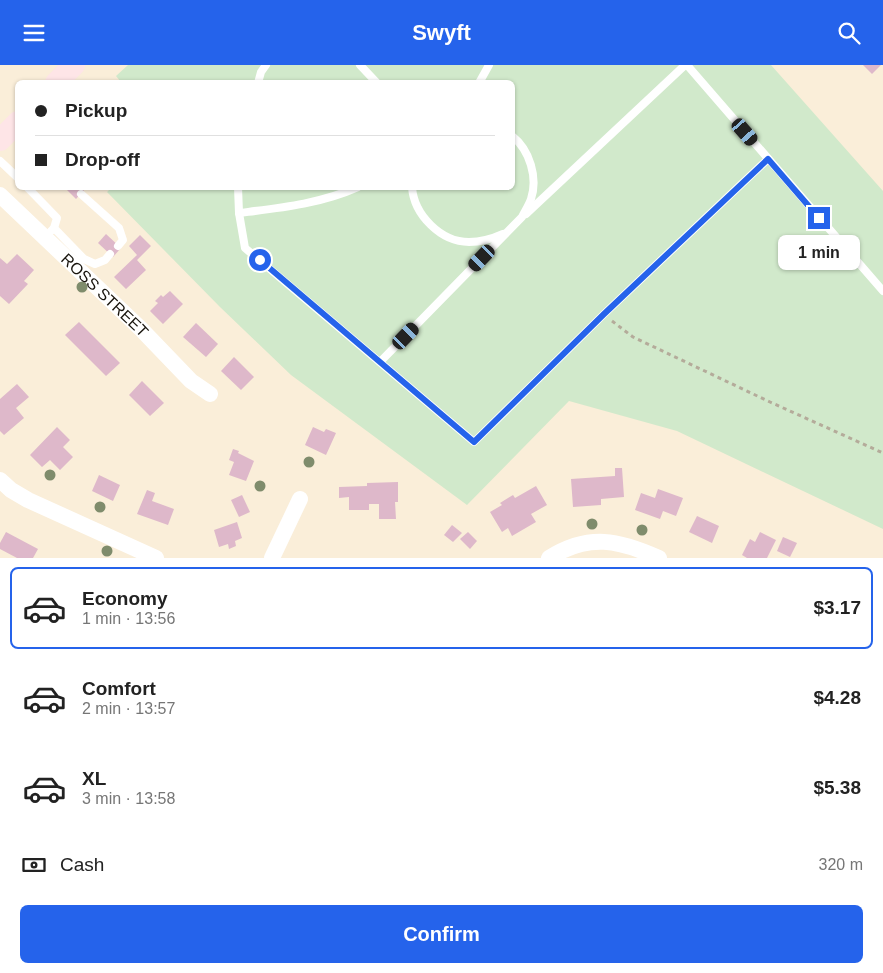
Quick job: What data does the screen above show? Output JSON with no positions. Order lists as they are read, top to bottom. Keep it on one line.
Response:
{"streets":{"street":["ROSS STREET"]},"page":{"header":"Swyft","banner":["Pickup","Drop-off"],"bubble":"1 min","list":[{"name":"Economy","note":"1 min · 13:56","value":"$3.17"},{"name":"Comfort","note":"2 min · 13:57","value":"$4.28"},{"name":"XL","note":"3 min · 13:58","value":"$5.38"}],"pay":["Cash","320 m"],"buttons":"Confirm"}}
